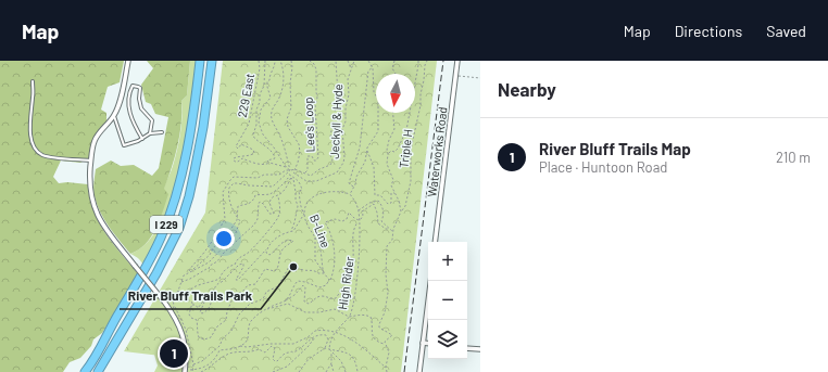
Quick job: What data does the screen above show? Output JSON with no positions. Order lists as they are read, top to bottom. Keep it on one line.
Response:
{"streets":{"highway":["I 229"],"street":["Waterworks Road"],"path":["229 East","Jeckyll & Hyde","Lee's Loop","Triple H","B-Line","High Rider"]},"places":["River Bluff Trails Park"],"north":"bottom","page":{"header":"Map","nav":["Map","Directions","Saved"],"heading":"Nearby","list":[{"mark":"1","name":"River Bluff Trails Map","note":"Place · Huntoon Road","value":"210 m"}],"map_buttons":["+","−"],"pins":"1"}}
